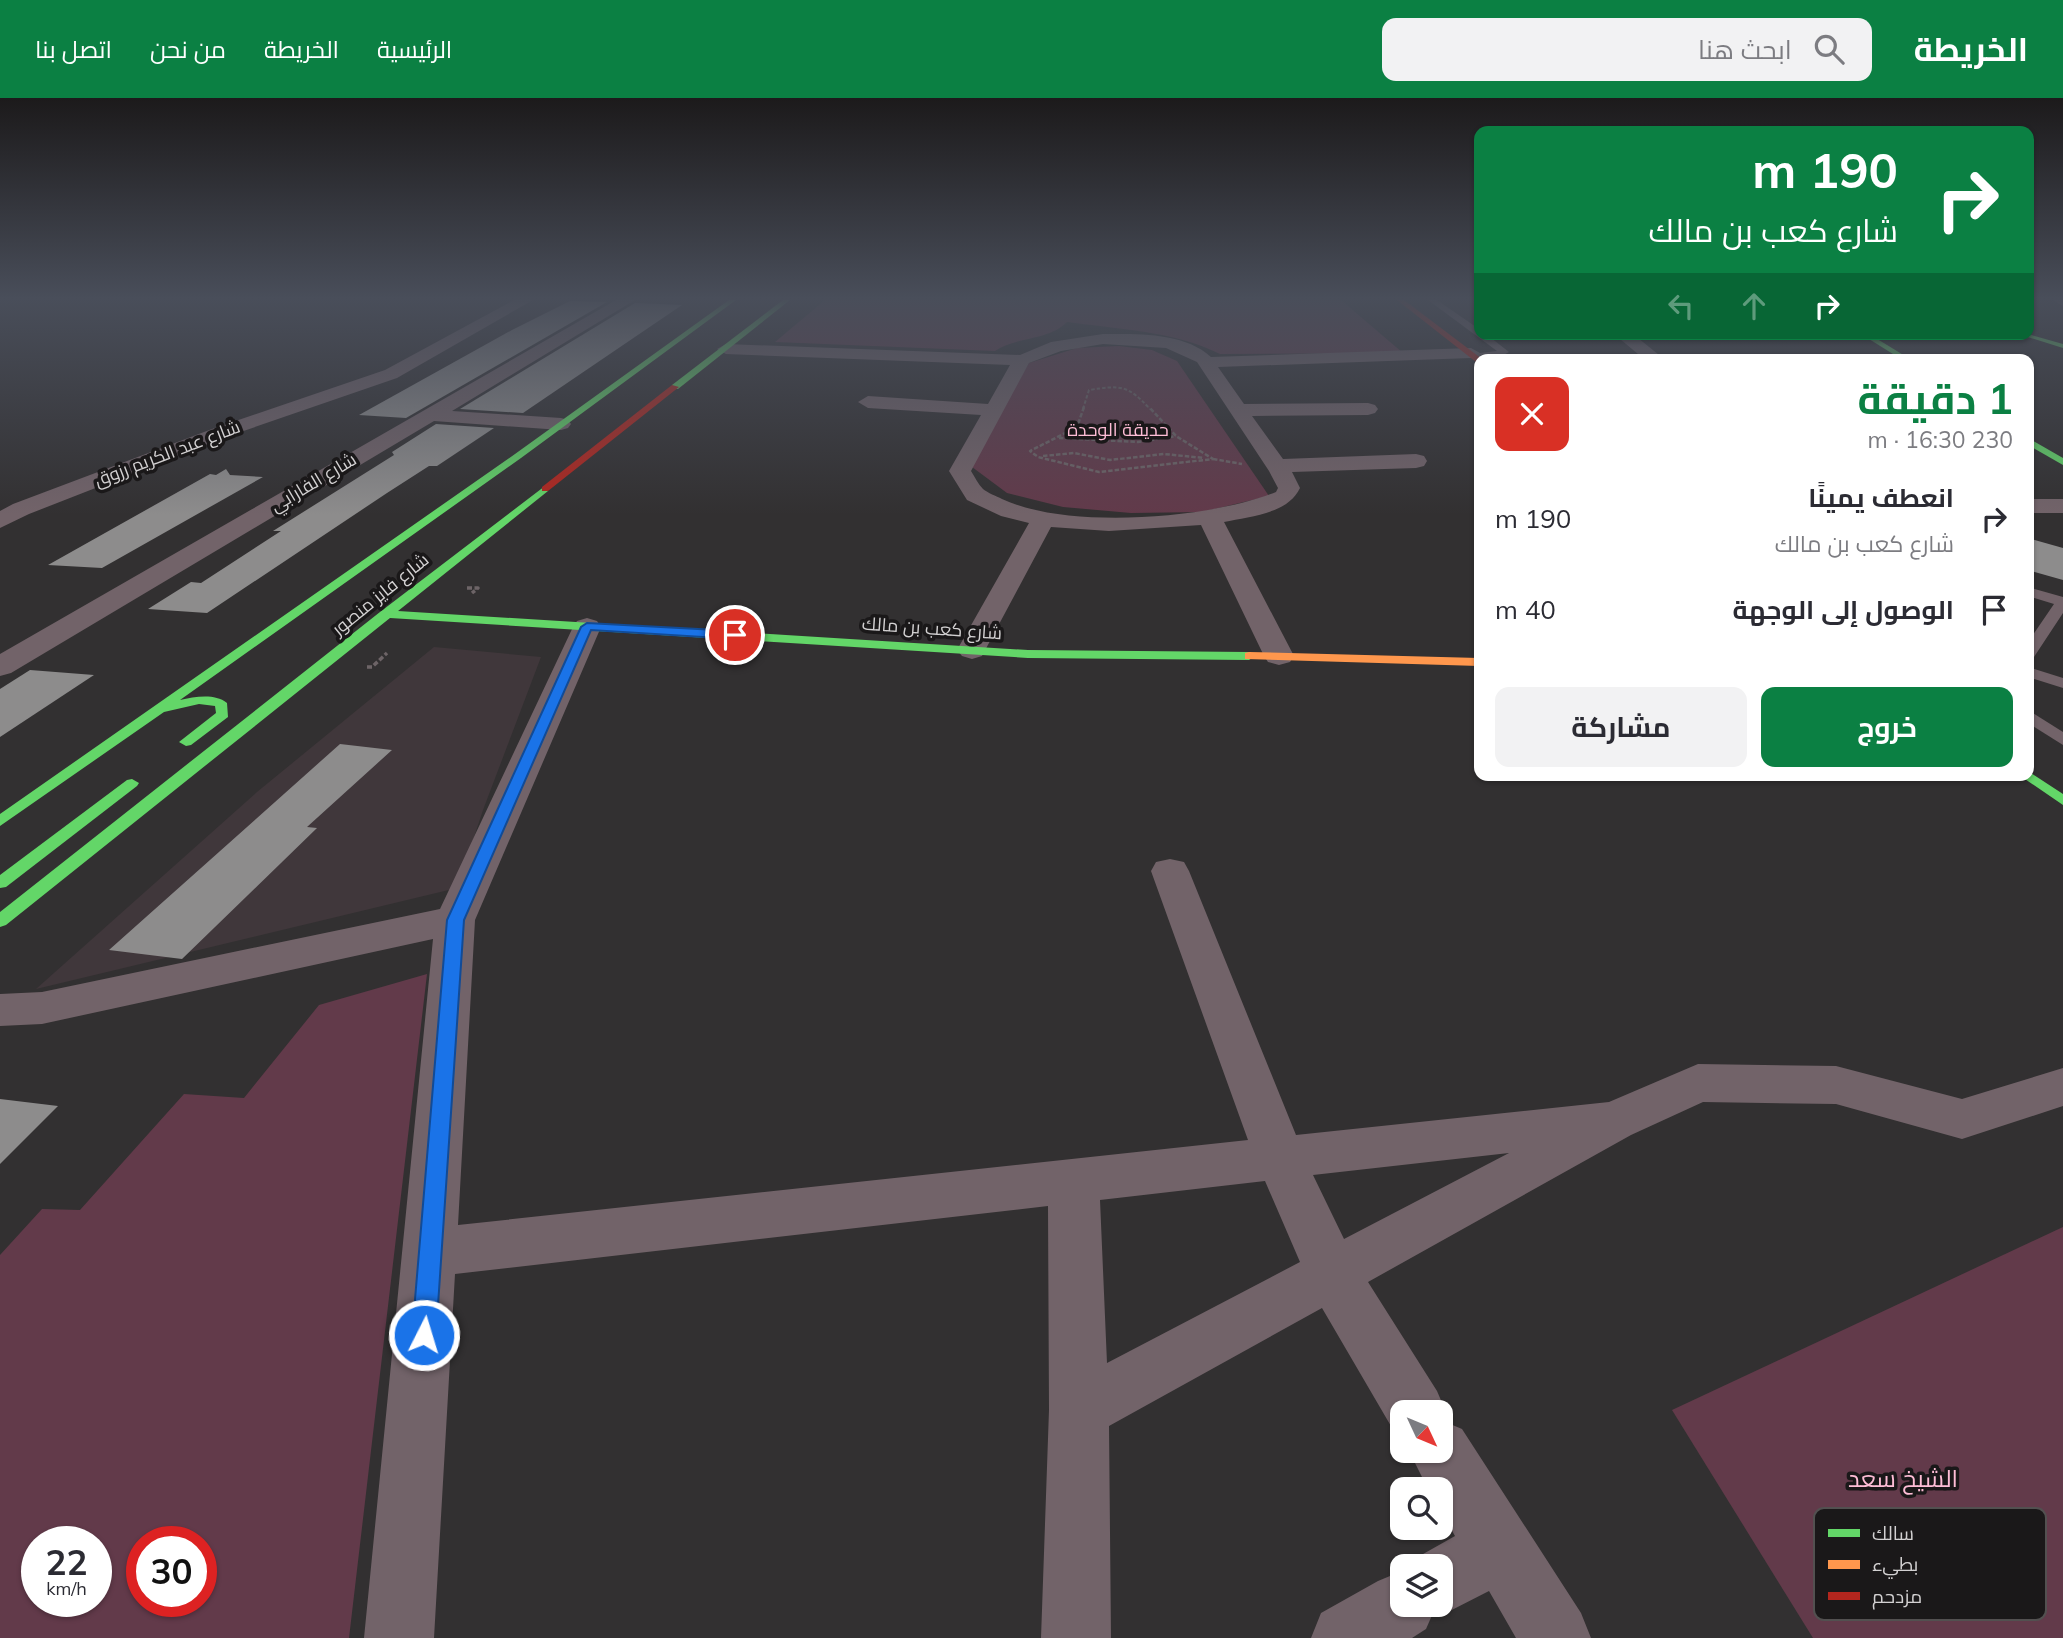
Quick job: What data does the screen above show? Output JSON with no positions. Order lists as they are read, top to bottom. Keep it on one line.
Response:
{"streets":{"main road":["شارع فايز منصور","شارع كعب بن مالك"],"street":["شارع عبد الكريم رزوق","شارع الفارابي"]},"crossings":[["شارع فايز منصور","شارع كعب بن مالك"]],"parks":["حديقة الوحدة","الشيخ سعد"],"legend":["سالك","بطيء","مزدحم"],"north":"bottom right","page":{"header":"الخريطة","search":"ابحث هنا","nav":["الرئيسية","الخريطة","من نحن","اتصل بنا"],"turn":["190 m","شارع كعب بن مالك"],"heading":["1 دقيقة","230 m · 16:30"],"list":[{"name":"انعطف يمينًا","note":"شارع كعب بن مالك","value":"190 m"},{"name":"الوصول إلى الوجهة","value":"40 m"}],"buttons":["خروج","مشاركة"],"speed":"22 km/h","limit":"30"}}
